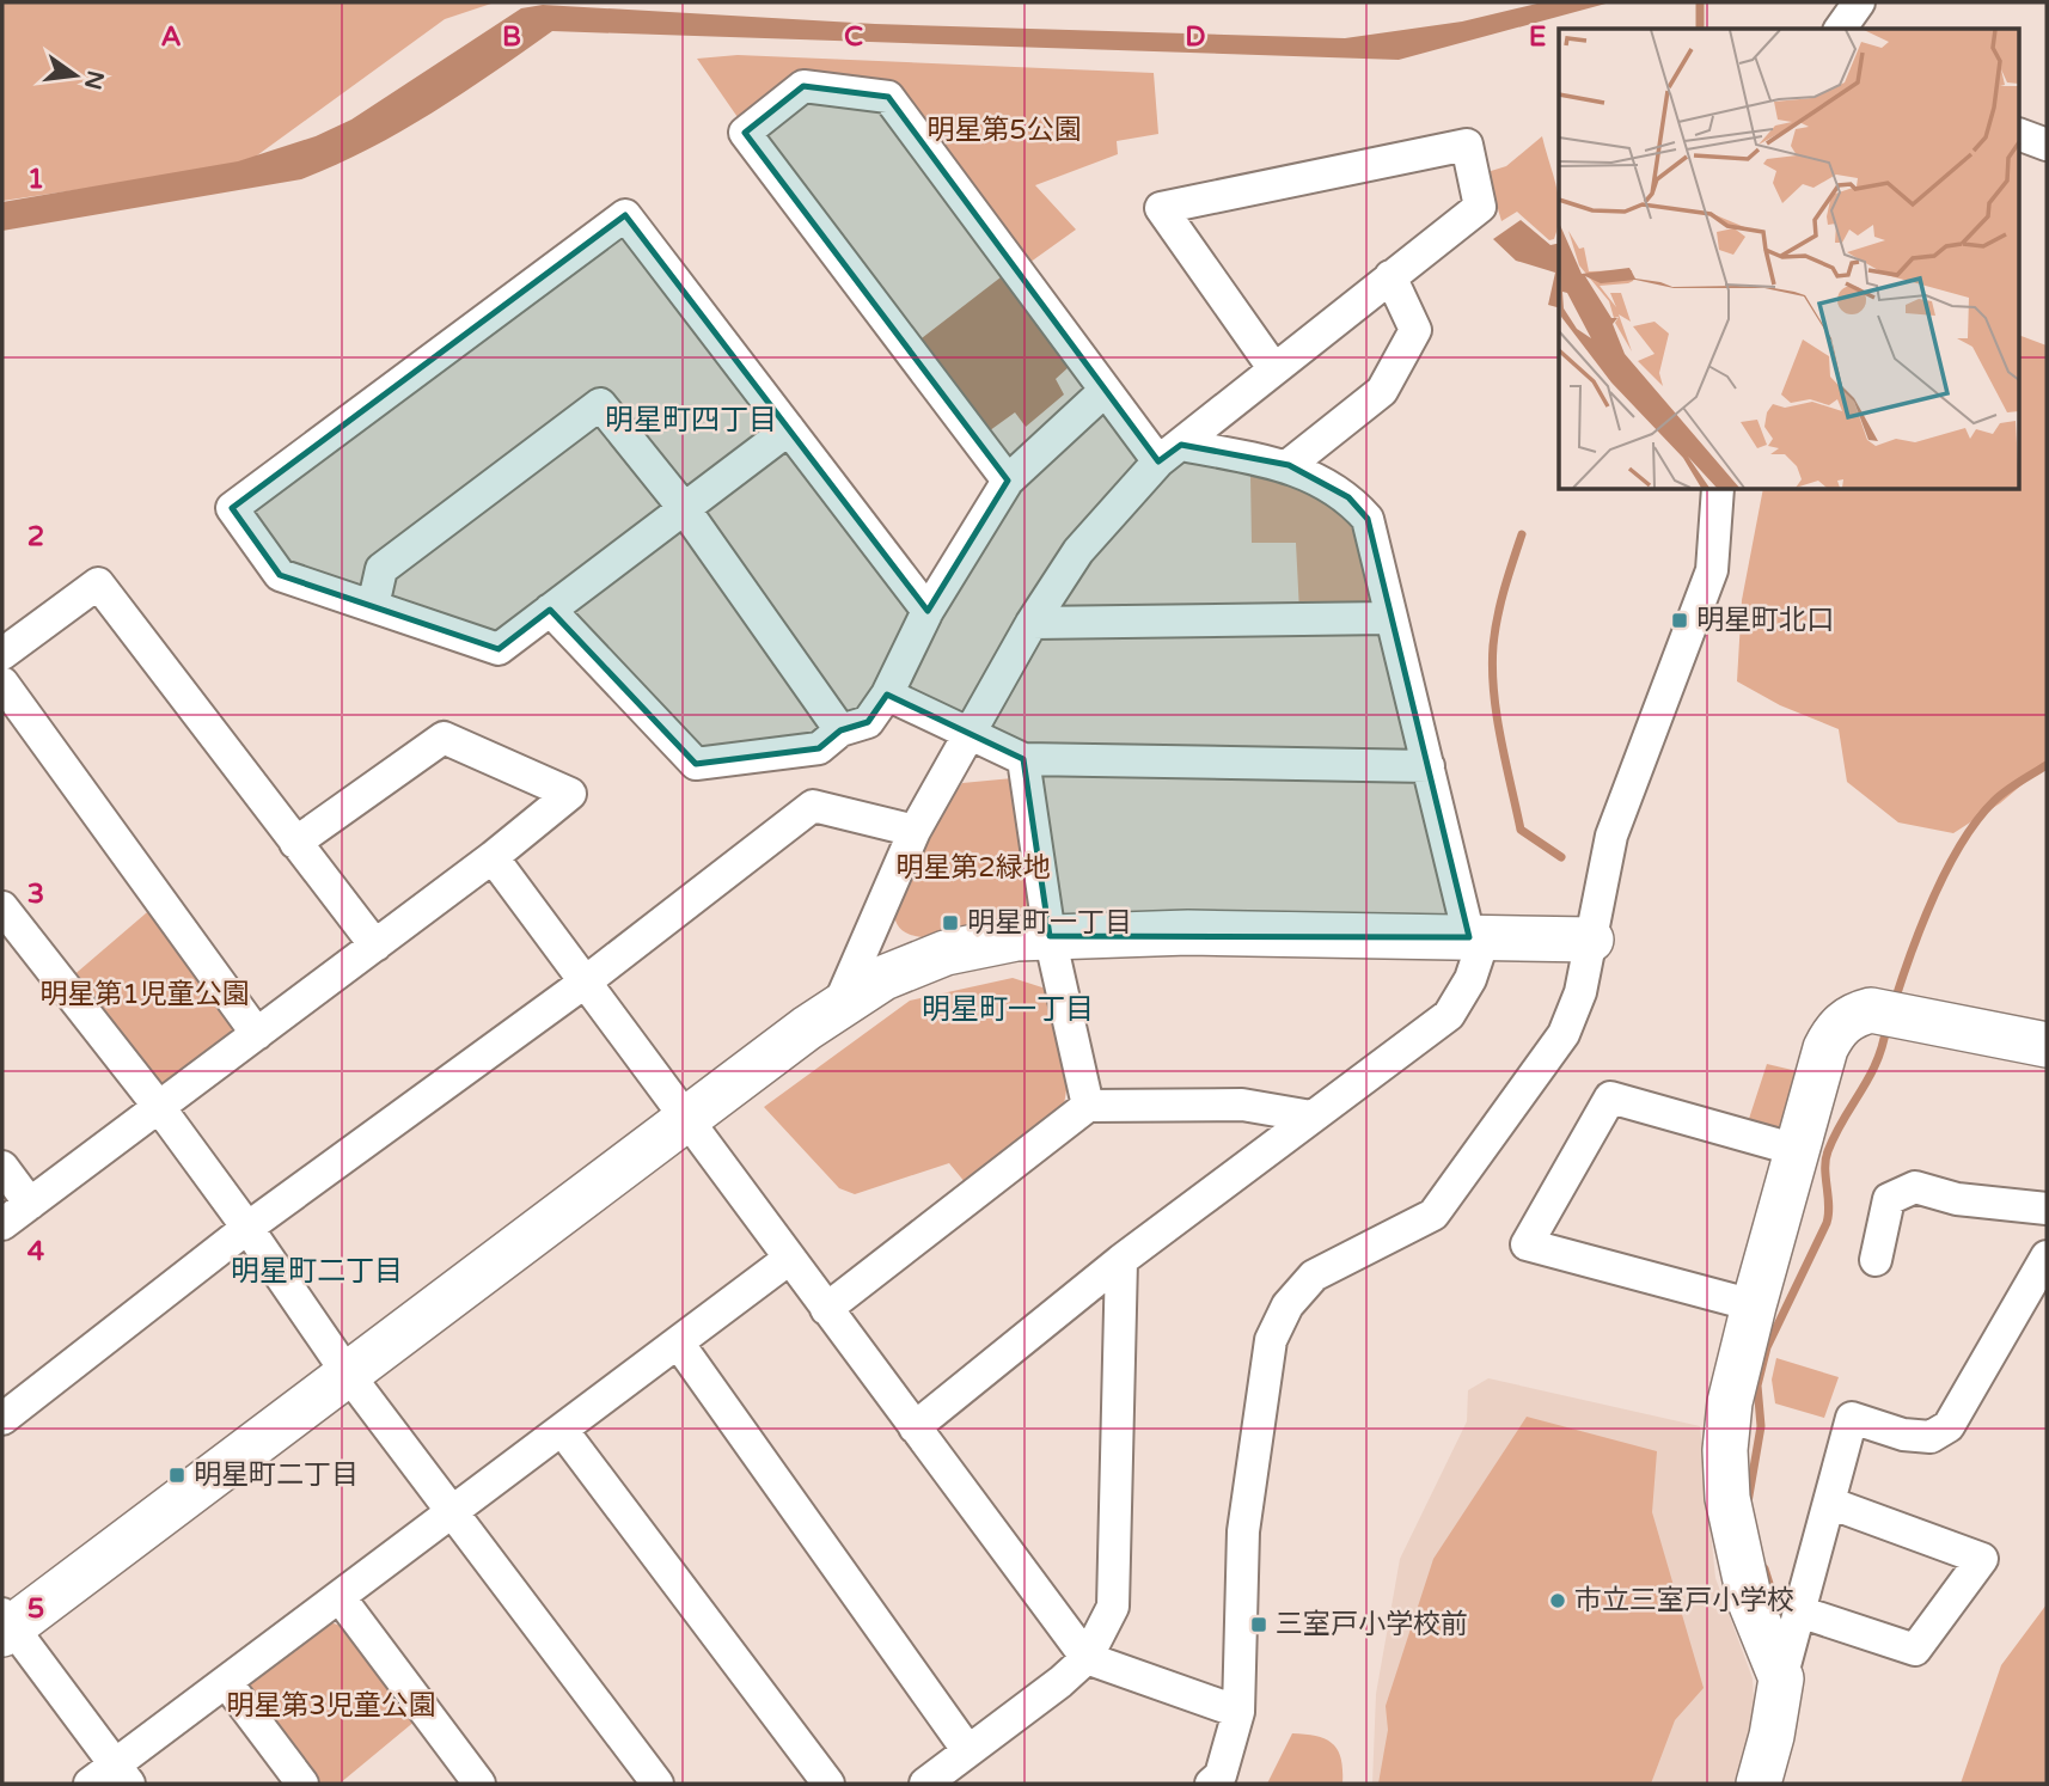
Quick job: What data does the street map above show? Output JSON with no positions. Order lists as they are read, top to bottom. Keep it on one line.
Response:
{"districts":["明星町四丁目","明星町一丁目","明星町二丁目"],"parks":["明星第5公園","明星第2緑地","明星第1児童公園","明星第3児童公園"],"places":{"transit":["明星町北口","明星町一丁目","明星町二丁目","三室戸小学校前"],"other":["市立三室戸小学校"]},"north":"right","grid":{"columns":["A","B","C","D","E"],"rows":["1","2","3","4","5"]}}
